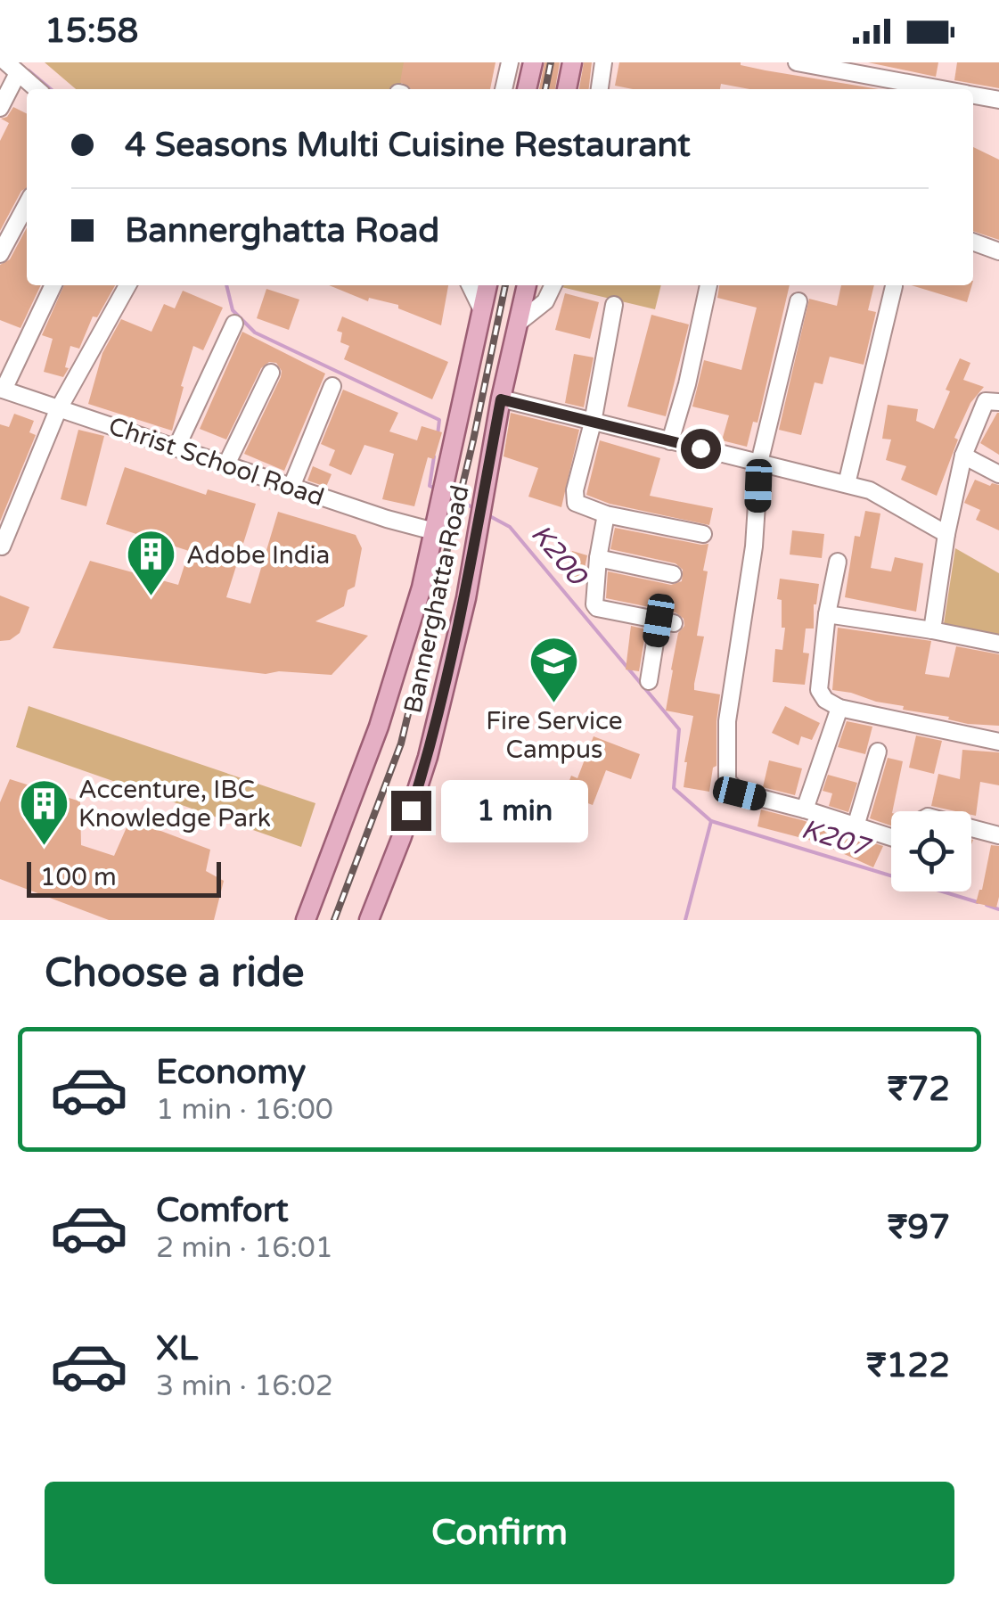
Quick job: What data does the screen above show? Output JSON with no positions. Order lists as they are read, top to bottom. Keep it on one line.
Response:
{"streets":{"main road":["Bannerghatta Road"],"street":["Christ School Road"]},"crossings":[["Christ School Road","Bannerghatta Road"]],"water":["K200","K207"],"places":{"building":["Adobe India","Accenture, IBC Knowledge Park"],"school or university":["Fire Service Campus"]},"scale_bar":"100 m","page":{"status":"15:58","banner":["4 Seasons Multi Cuisine Restaurant","Bannerghatta Road"],"bubble":"1 min","scale":"100 m","heading":"Choose a ride","list":[{"name":"Economy","note":"1 min · 16:00","value":"₹72"},{"name":"Comfort","note":"2 min · 16:01","value":"₹97"},{"name":"XL","note":"3 min · 16:02","value":"₹122"}],"buttons":"Confirm"}}
